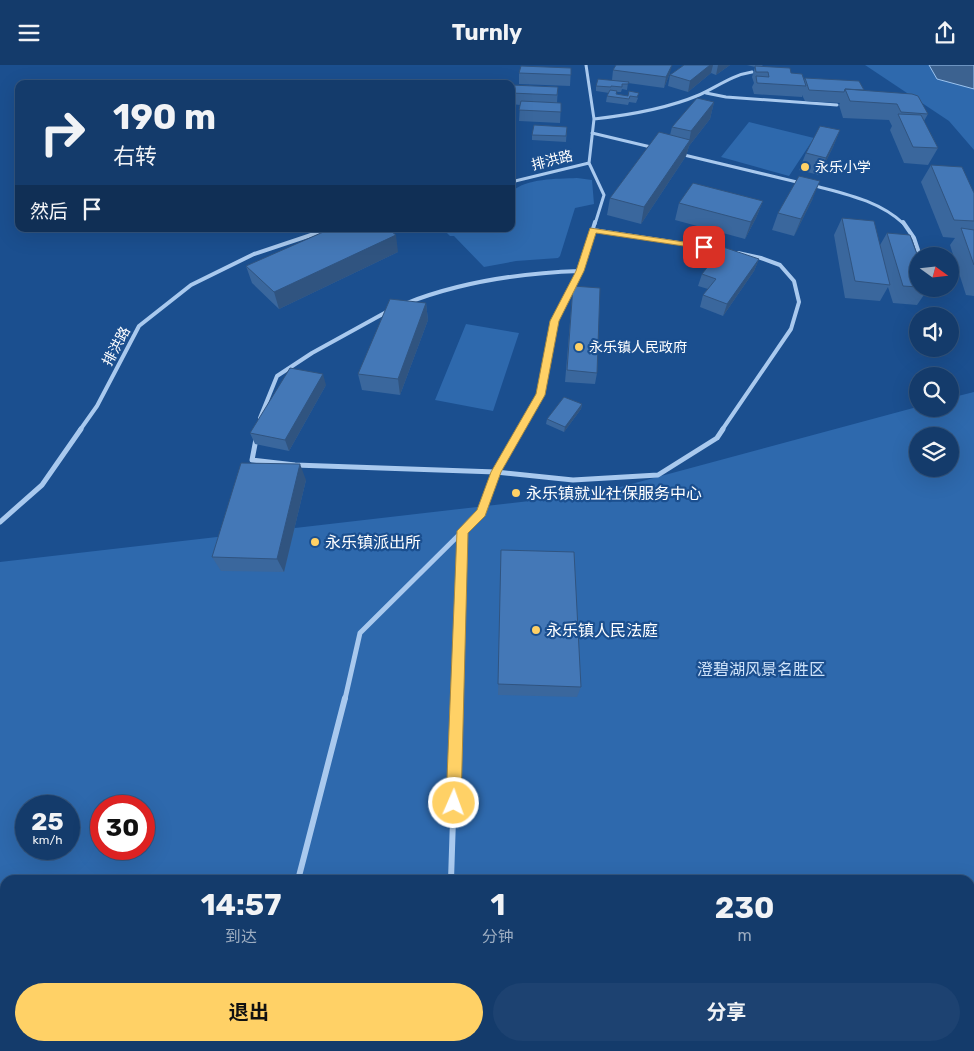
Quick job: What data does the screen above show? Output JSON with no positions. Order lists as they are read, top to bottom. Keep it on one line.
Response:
{"streets":{"street":["排洪路"]},"parks":["澄碧湖风景名胜区"],"places":["永乐小学","永乐镇人民政府","永乐镇就业社保服务中心","永乐镇派出所","永乐镇人民法庭"],"north":"right","page":{"header":"Turnly","turn":["190 m","右转"],"then":"然后","speed":"25 km/h","limit":"30","eta":["14:57","到达","1","分钟","230","m"],"buttons":["退出","分享"]}}
